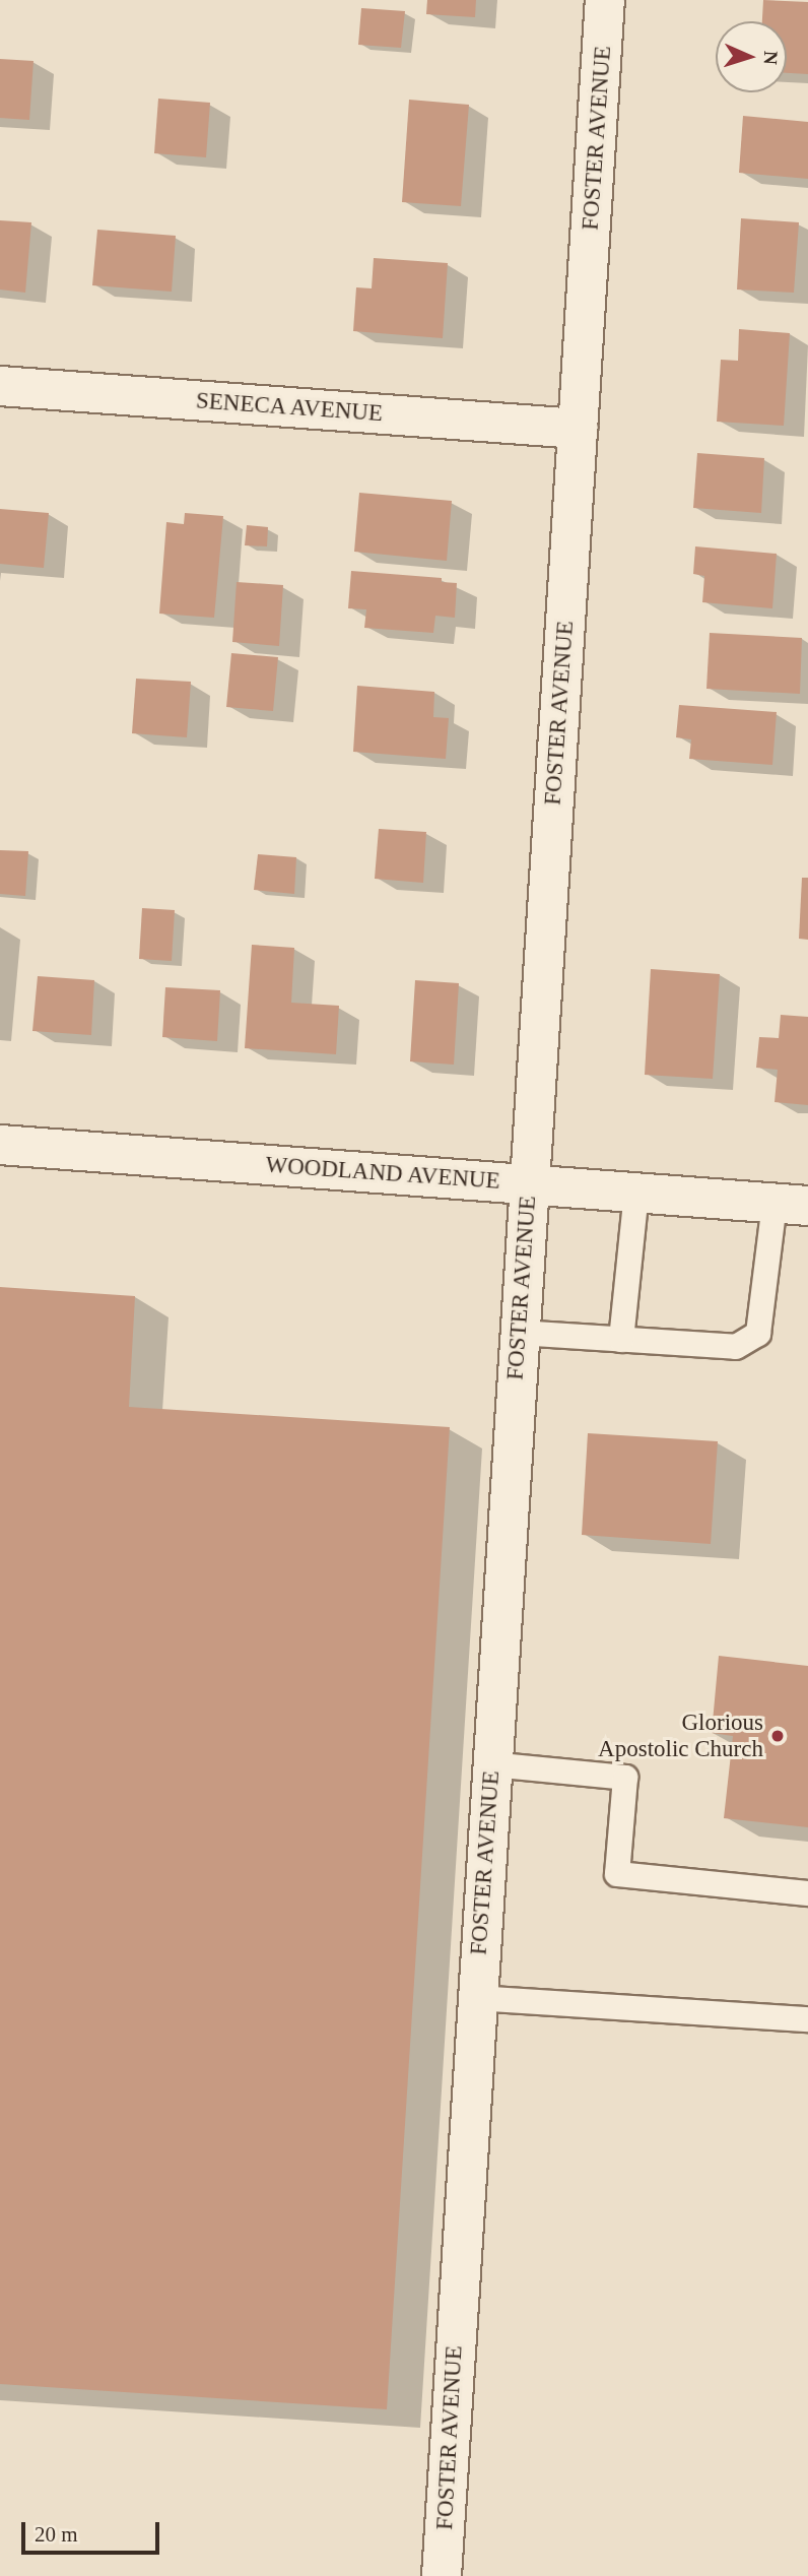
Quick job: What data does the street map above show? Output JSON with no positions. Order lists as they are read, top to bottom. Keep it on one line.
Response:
{"streets":{"street":["FOSTER AVENUE","SENECA AVENUE","WOODLAND AVENUE"]},"crossings":[["FOSTER AVENUE","SENECA AVENUE"],["FOSTER AVENUE","WOODLAND AVENUE"]],"places":["Glorious Apostolic Church"],"scale_bar":"20 m","north":"right"}
